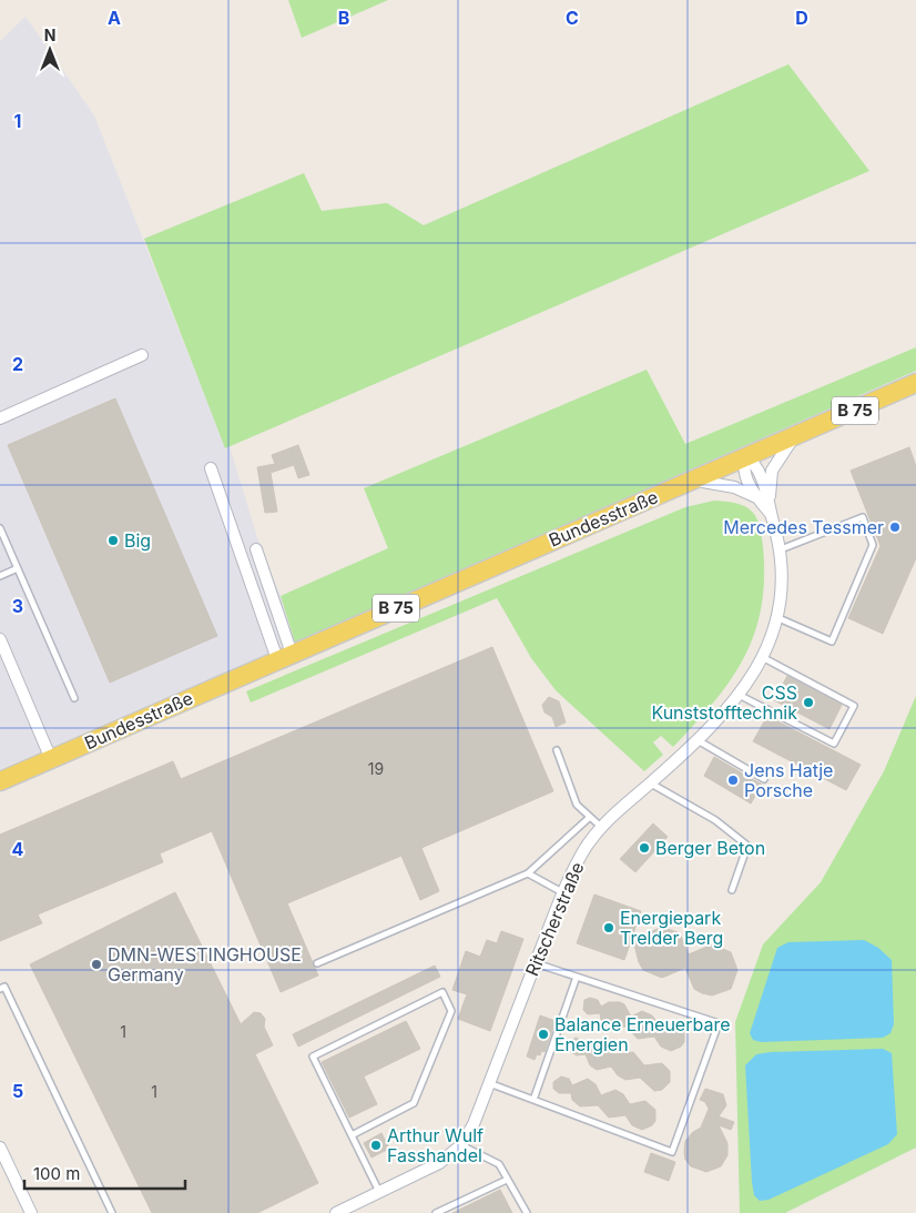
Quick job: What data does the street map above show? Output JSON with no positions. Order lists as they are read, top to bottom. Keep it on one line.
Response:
{"streets":{"main road":["B 75","Bundesstraße"],"street":["Ritscherstraße"]},"crossings":[["Bundesstraße","Ritscherstraße"]],"places":["Mercedes Tessmer","Big","CSS Kunststofftechnik","Jens Hatje Porsche","Berger Beton","Energiepark Trelder Berg","DMN-WESTINGHOUSE Germany","Balance Erneuerbare Energien","Arthur Wulf Fasshandel"],"house_numbers":["19","1","1"],"scale_bar":"100 m","north":"top","grid":{"columns":["A","B","C","D"],"rows":["1","2","3","4","5"]}}
